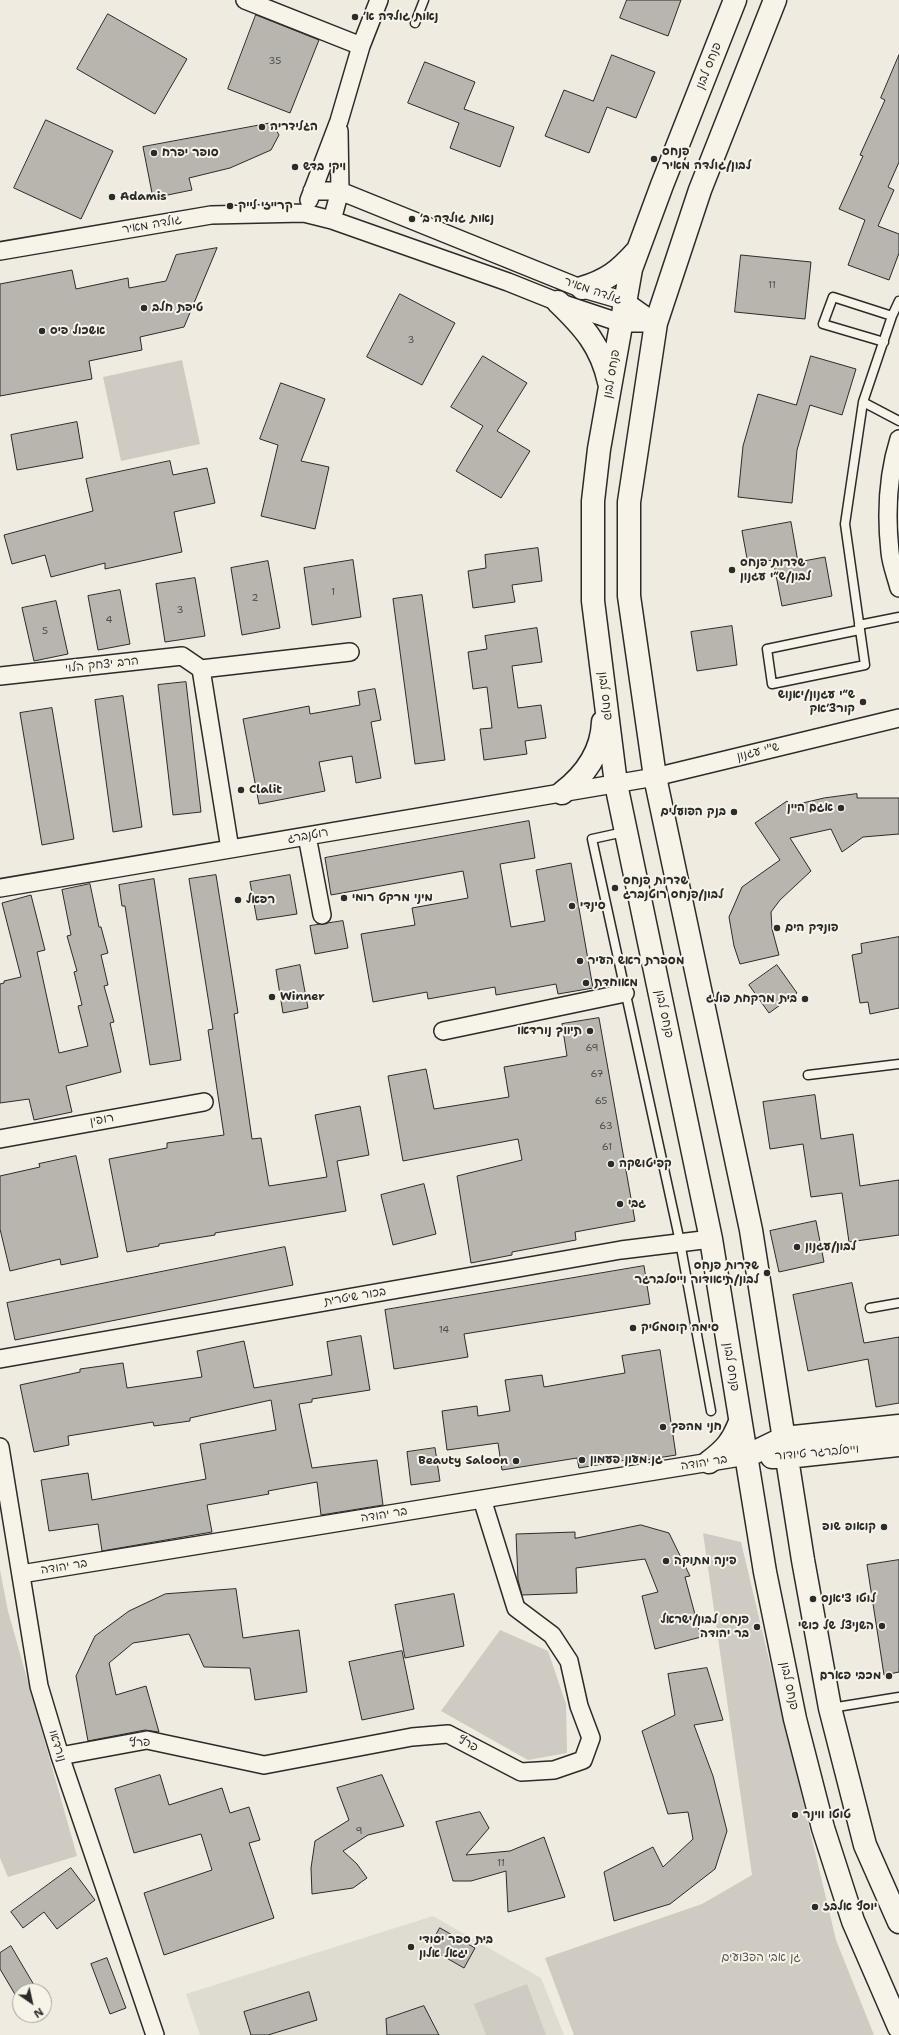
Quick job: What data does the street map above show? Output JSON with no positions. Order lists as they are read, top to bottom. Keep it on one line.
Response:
{"streets":{"main road":["פנחס לבון","וייסלברגר טיודור"],"street":["גולדה מאיר","הרב יצחק הלוי","ש\"י עגנון","רוטנברג","רופין","בכור שיטרית","בר יהודה","פרץ","נורדאו"]},"crossings":[["פנחס לבון","גולדה מאיר"],["פנחס לבון","ש\"י עגנון"],["פנחס לבון","רוטנברג"],["פנחס לבון","בכור שיטרית"],["פנחס לבון","וייסלברגר טיודור"],["פנחס לבון","בר יהודה"],["ש\"י עגנון","רוטנברג"],["וייסלברגר טיודור","בר יהודה"],["בר יהודה","פרץ"],["בר יהודה","נורדאו"],["פרץ","נורדאו"]],"parks":["גן אבי הפצועים"],"places":["נאות גולדה א׳","הגלידריה","סופר יפרח","פנחס לבון/גולדה מאיר","ויקי בדש","Adamis","קרייזי לייק","נאות גולדה ב׳","טיפת חלב","אשכול פיס","שדרות פנחס לבון/ש״י עגנון","ש״י עגנון/יאנוש קורצ׳אק","Clalit","אגם היין","בנק הפועלים","שדרות פנחס לבון/פנחס רוטנברג","מיני מרקט רומי","רפאל","סינדי","פונדק הים","מספרת ראש העיר","מאוחדת","Winner","בית מרקחת פולג","תיווך נורדאו","קפיטושקה","גבי","לבון/עגנון","שדרות פנחס לבון/תיאודור וייסלברגר","סימה קוסמטיק","חני מהפך","גן מעון פעמון","Beauty Saloon","קואופ שופ","פינה מתוקה","לוטו צ'אנס","השניצל של כושי","פנחס לבון/ישראל בר יהודה","מכבי פארם","טוטו ווינר","יוסף אלבז","בית ספר יסודי יגאל אלון"],"house_numbers":["35","11","3","1","2","3","4","5","69","67","65","63","61","14","9","11"],"north":"bottom right"}
